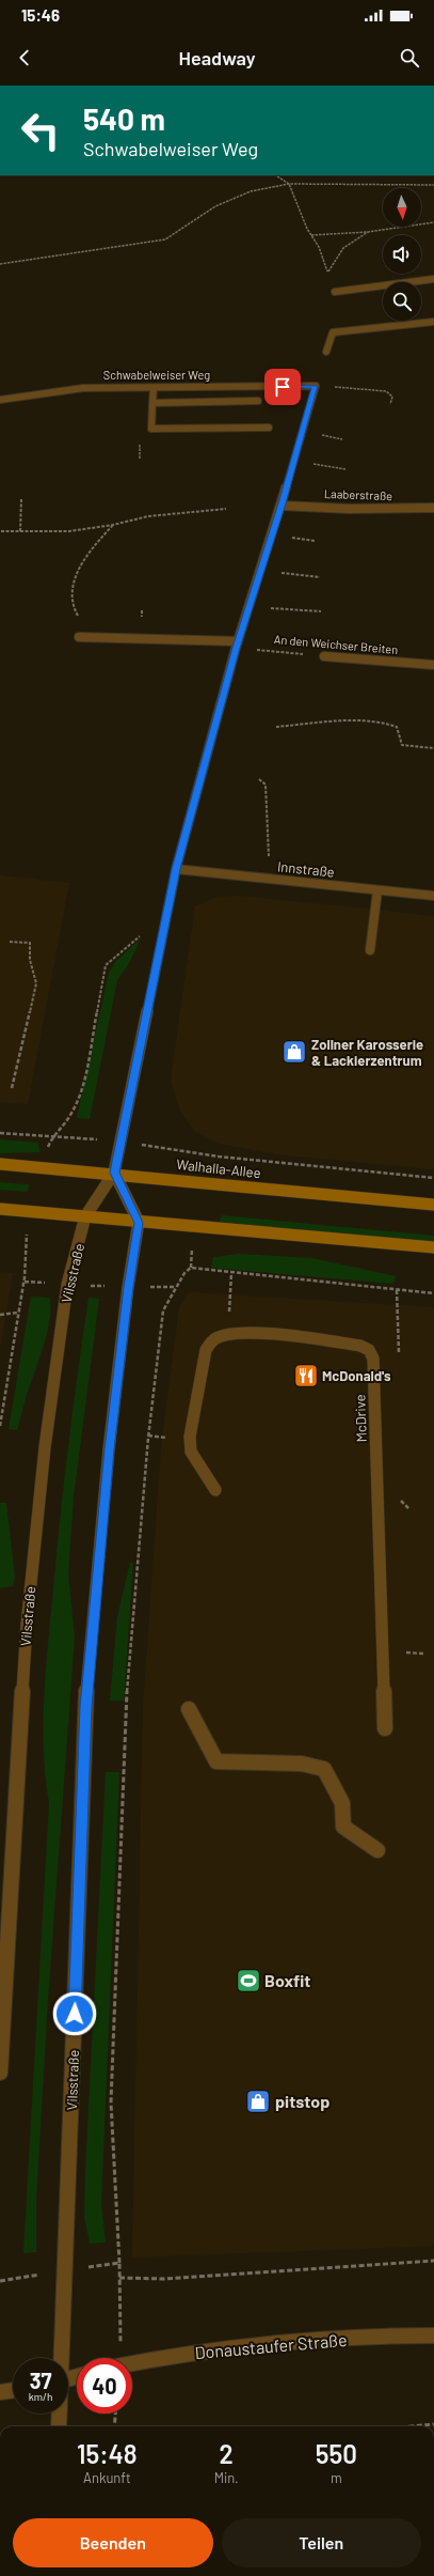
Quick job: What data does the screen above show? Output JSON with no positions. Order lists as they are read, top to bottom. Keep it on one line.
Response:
{"streets":{"main road":["Walhalla-Allee"],"street":["Schwabelweiser Weg","Laaberstraße","An den Weichser Breiten","Innstraße","Vilsstraße","McDrive","Donaustaufer Straße"]},"crossings":[["Schwabelweiser Weg","Vilsstraße"],["Laaberstraße","Vilsstraße"],["An den Weichser Breiten","Vilsstraße"],["Innstraße","Vilsstraße"],["Walhalla-Allee","Vilsstraße"]],"places":{"shop":["Zollner Karosserie & Lackierzentrum","pitstop"],"restaurant":["McDonald's"],"sports":["Boxfit"]},"north":"bottom","page":{"status":"15:46","header":"Headway","turn":["540 m","Schwabelweiser Weg"],"speed":"37 km/h","limit":"40","eta":["15:48","Ankunft","2","Min.","550","m"],"buttons":["Beenden","Teilen"]}}
